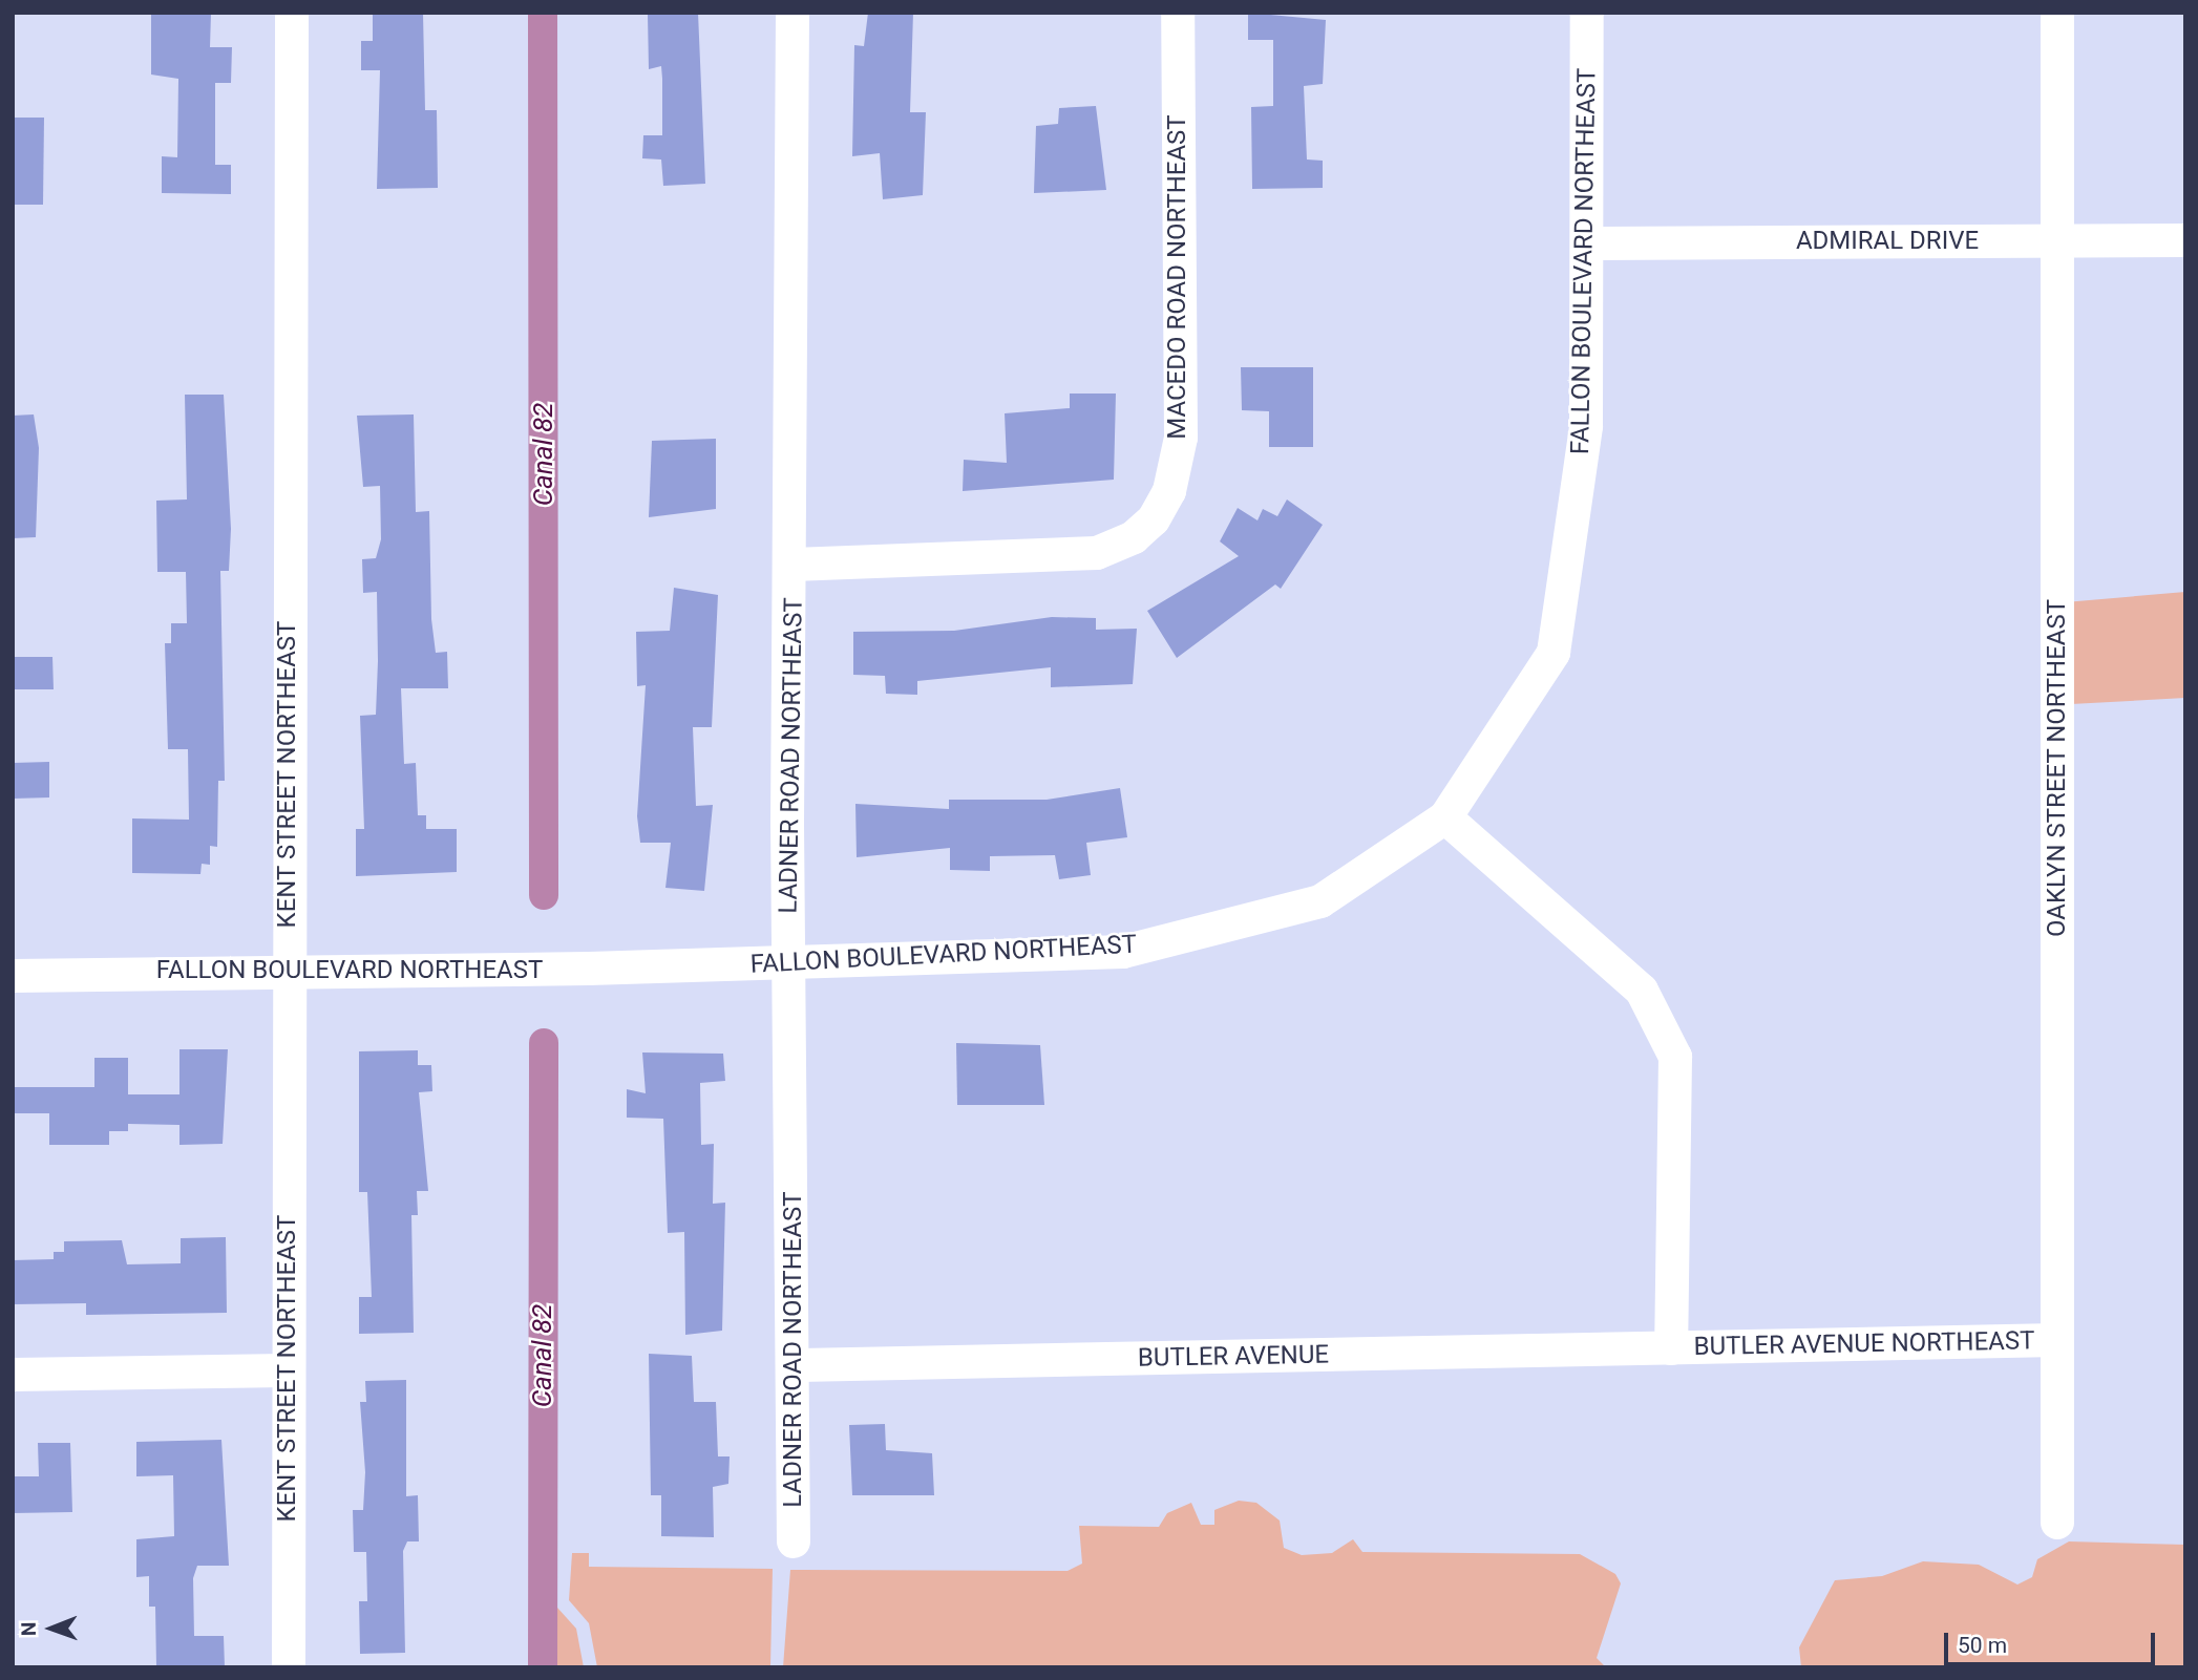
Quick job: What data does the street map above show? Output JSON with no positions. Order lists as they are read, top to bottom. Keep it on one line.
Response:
{"streets":{"street":["ADMIRAL DRIVE","FALLON BOULEVARD NORTHEAST","MACEDO ROAD NORTHEAST","LADNER ROAD NORTHEAST","OAKLYN STREET NORTHEAST","KENT STREET NORTHEAST","BUTLER AVENUE NORTHEAST","BUTLER AVENUE"]},"crossings":[["ADMIRAL DRIVE","FALLON BOULEVARD NORTHEAST"],["ADMIRAL DRIVE","OAKLYN STREET NORTHEAST"],["FALLON BOULEVARD NORTHEAST","LADNER ROAD NORTHEAST"],["FALLON BOULEVARD NORTHEAST","KENT STREET NORTHEAST"],["MACEDO ROAD NORTHEAST","LADNER ROAD NORTHEAST"],["LADNER ROAD NORTHEAST","BUTLER AVENUE"],["OAKLYN STREET NORTHEAST","BUTLER AVENUE NORTHEAST"],["BUTLER AVENUE NORTHEAST","BUTLER AVENUE"]],"water":["Canal 82"],"scale_bar":"50 m","north":"left"}
